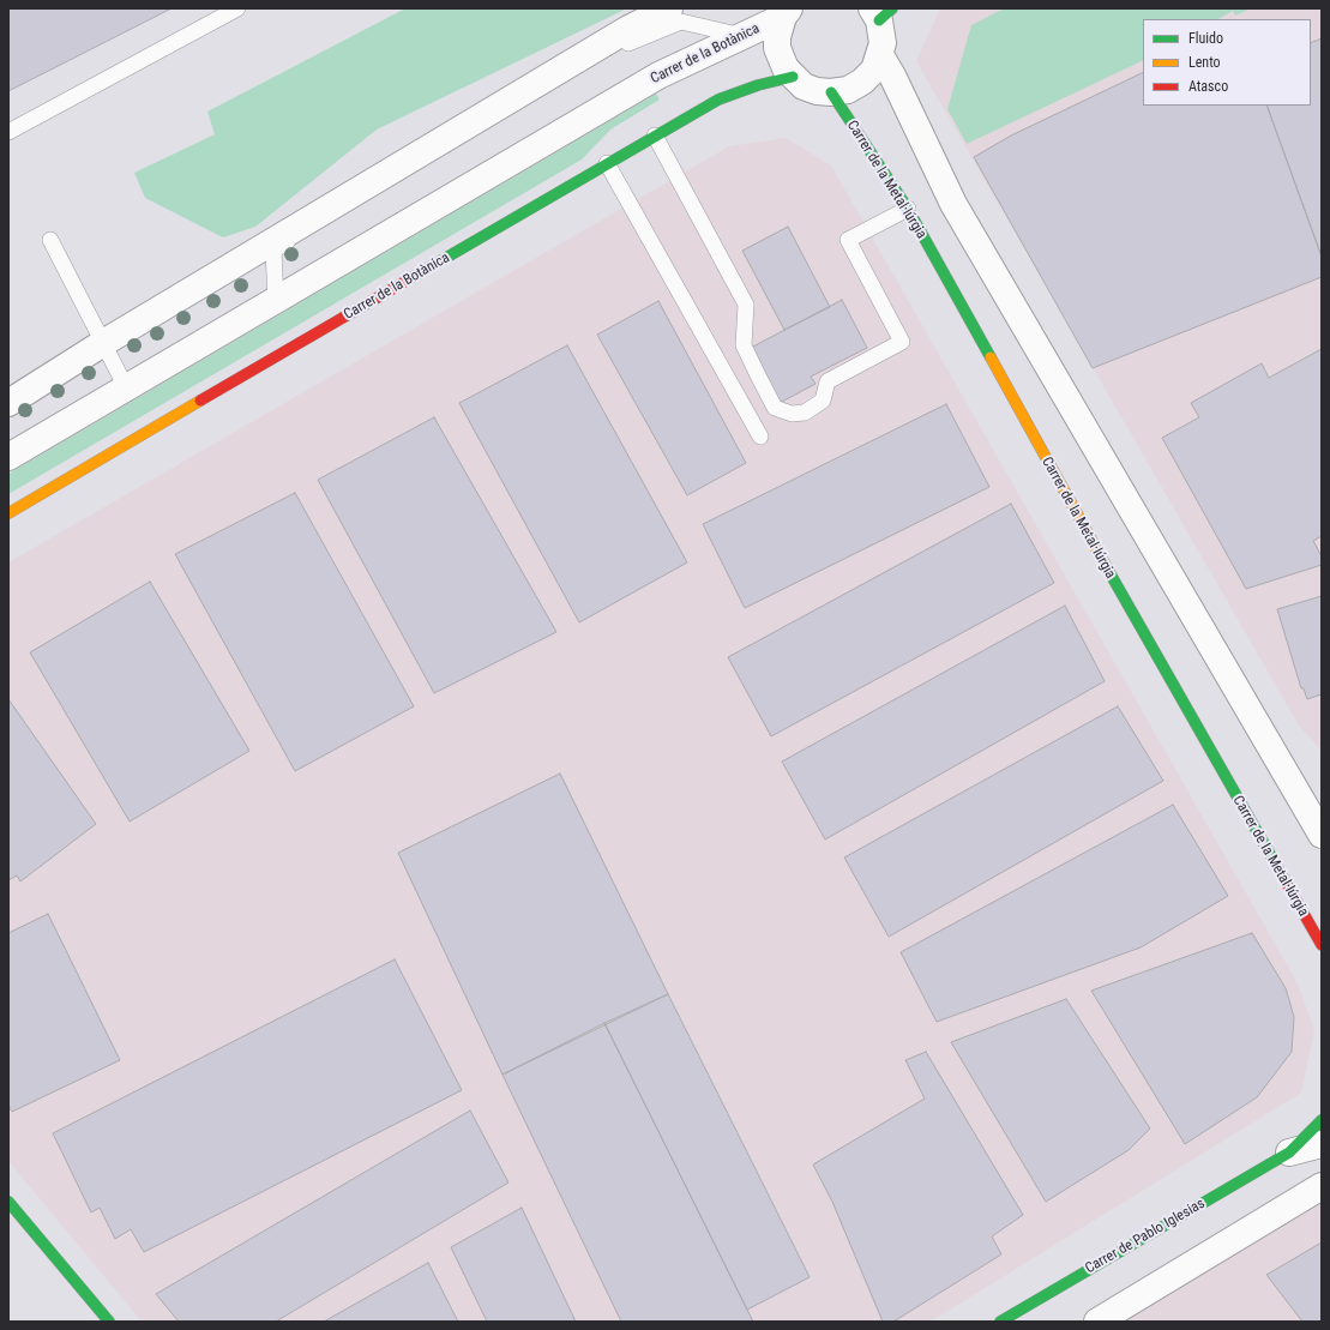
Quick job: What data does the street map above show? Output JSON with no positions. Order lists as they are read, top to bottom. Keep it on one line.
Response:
{"streets":{"street":["Carrer de la Botànica","Carrer de la Metal·lúrgia","Carrer de Pablo Iglesias"]},"legend":["Fluido","Lento","Atasco"]}
